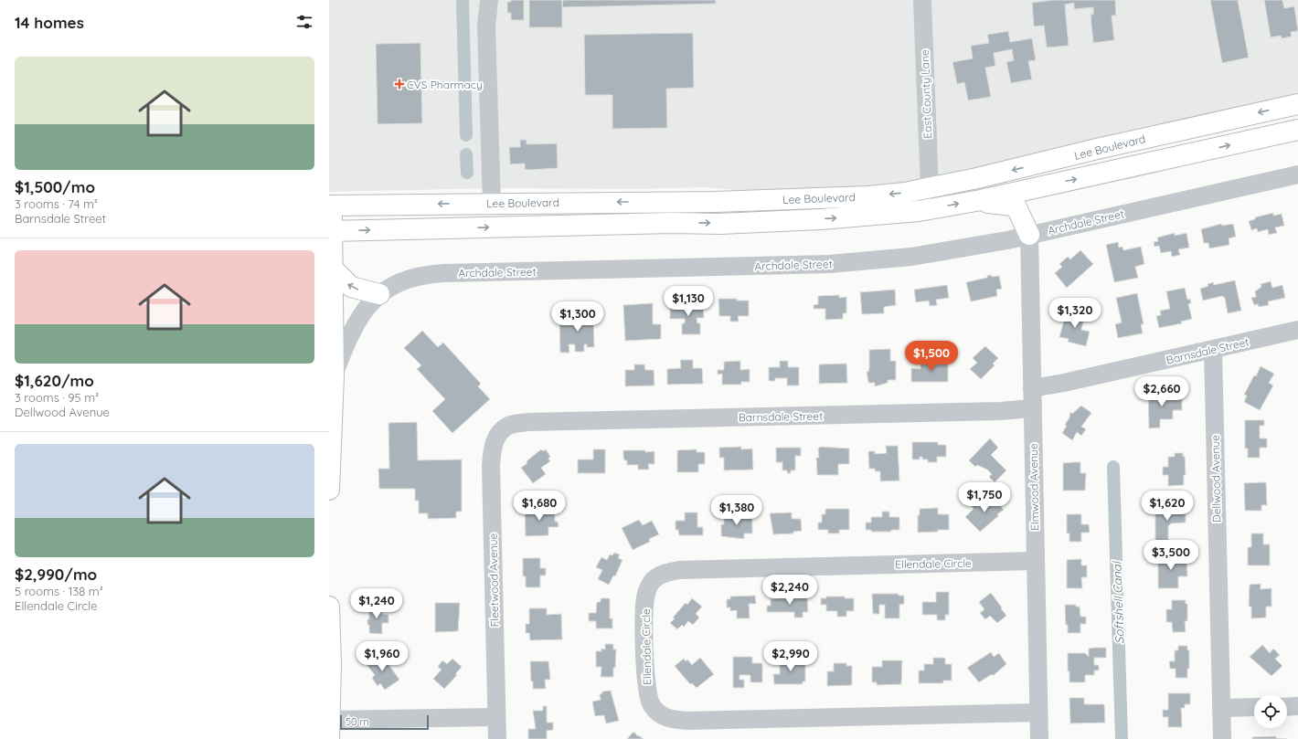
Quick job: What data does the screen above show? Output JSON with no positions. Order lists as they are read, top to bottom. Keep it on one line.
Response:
{"streets":{"main road":["Lee Boulevard"],"street":["East County Lane","Archdale Street","Barnsdale Street","Dellwood Avenue","Elmwood Avenue","Ellendale Circle","Fleetwood Avenue"]},"crossings":[["East County Lane","Lee Boulevard"],["Archdale Street","Elmwood Avenue"],["Barnsdale Street","Dellwood Avenue"],["Barnsdale Street","Elmwood Avenue"],["Barnsdale Street","Fleetwood Avenue"],["Elmwood Avenue","Ellendale Circle"]],"water":["Softshell Canal"],"places":{"health":["CVS Pharmacy"]},"scale_bar":"50 m","page":{"heading":"14 homes","list":[{"name":"$1,500/mo","note":"3 rooms · 74 m² · Barnsdale Street"},{"name":"$1,620/mo","note":"3 rooms · 95 m² · Dellwood Avenue"},{"name":"$2,990/mo","note":"5 rooms · 138 m² · Ellendale Circle"}],"price":["$1,130","$1,320","$1,300","$1,500","$2,660","$1,750","$1,680","$1,620","$1,380","$3,500","$2,240","$1,240","$1,960","$2,990"],"scale":"50 m"}}
